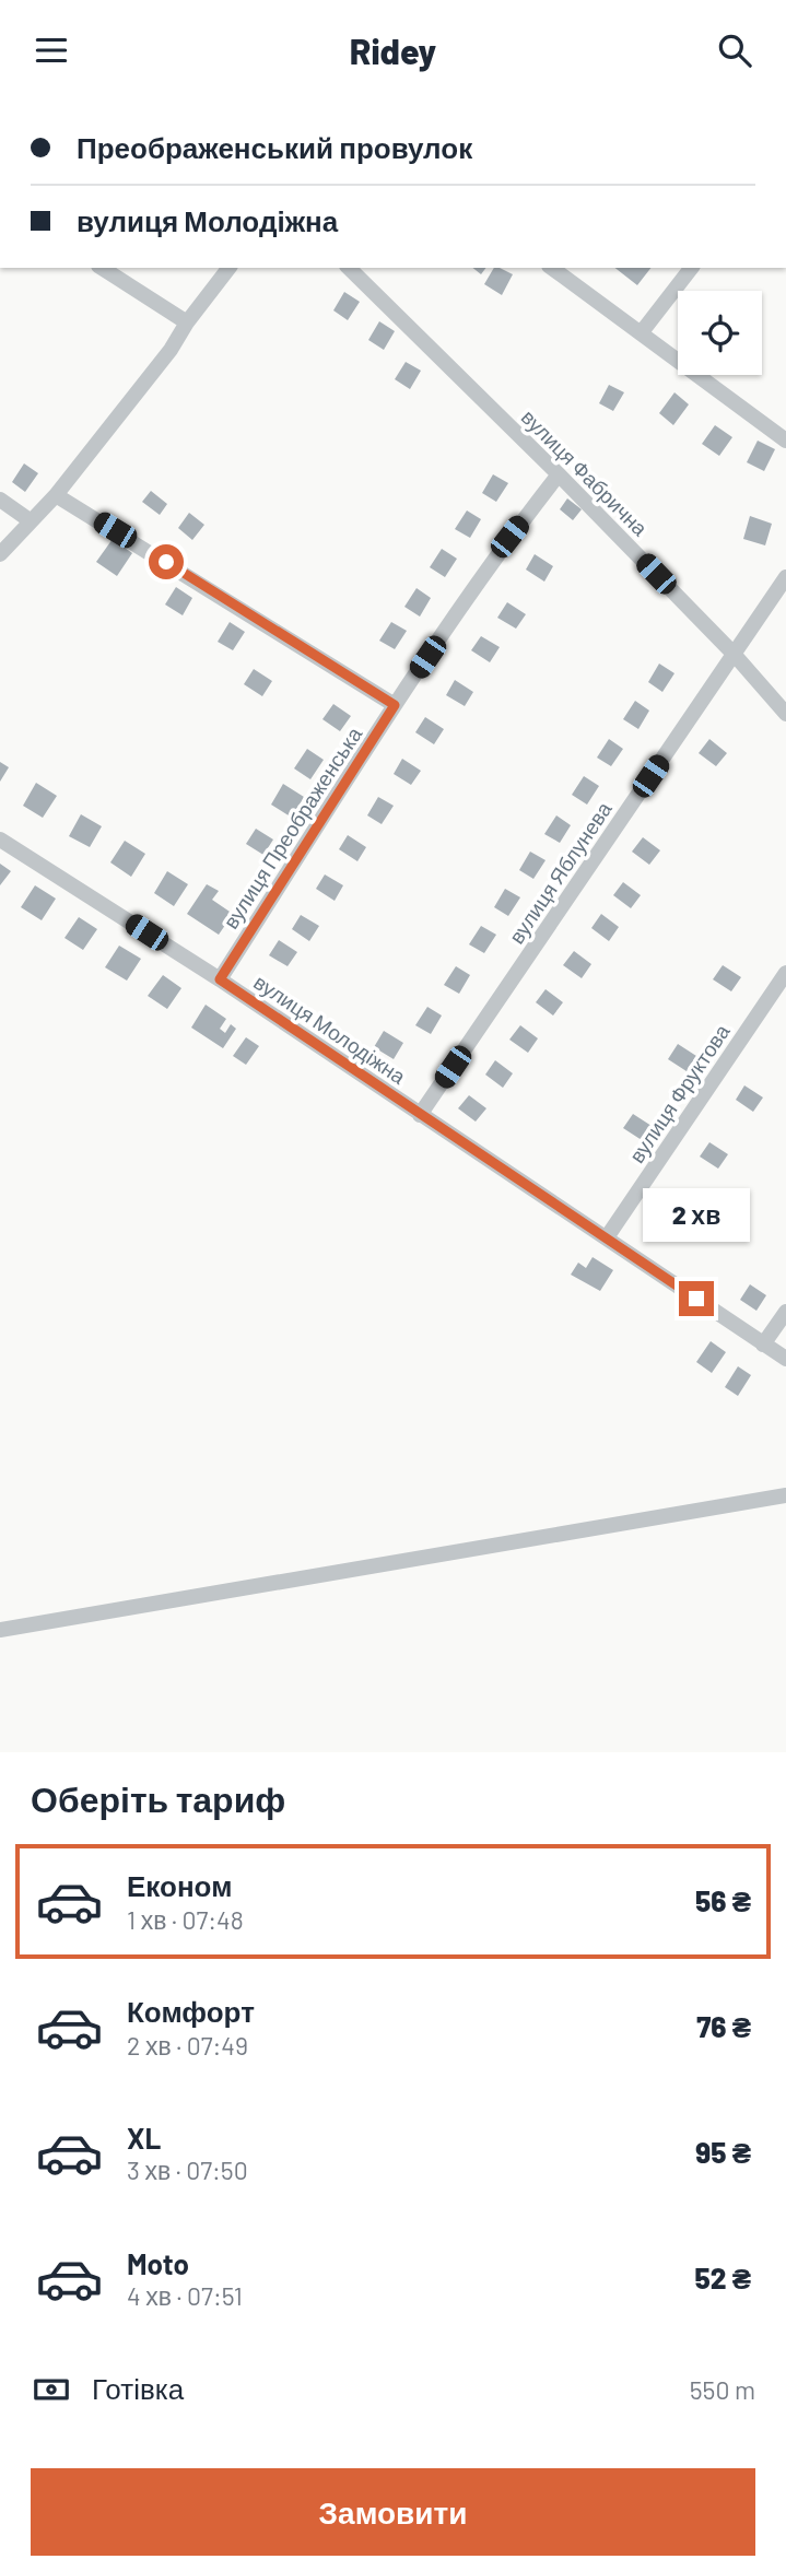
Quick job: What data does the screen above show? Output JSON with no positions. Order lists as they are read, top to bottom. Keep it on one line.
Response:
{"streets":{"street":["вулиця Фабрична","вулиця Преображенська","вулиця Яблунева","вулиця Молодіжна","вулиця Фруктова"]},"crossings":[["вулиця Фабрична","вулиця Преображенська"],["вулиця Фабрична","вулиця Яблунева"],["вулиця Преображенська","вулиця Молодіжна"],["вулиця Яблунева","вулиця Молодіжна"],["вулиця Молодіжна","вулиця Фруктова"]],"page":{"header":"Ridey","banner":["Преображенський провулок","вулиця Молодіжна"],"bubble":"2 хв","heading":"Оберіть тариф","list":[{"name":"Економ","note":"1 хв · 07:48","value":"56 ₴"},{"name":"Комфорт","note":"2 хв · 07:49","value":"76 ₴"},{"name":"XL","note":"3 хв · 07:50","value":"95 ₴"},{"name":"Moto","note":"4 хв · 07:51","value":"52 ₴"}],"pay":["Готівка","550 m"],"buttons":"Замовити"}}
